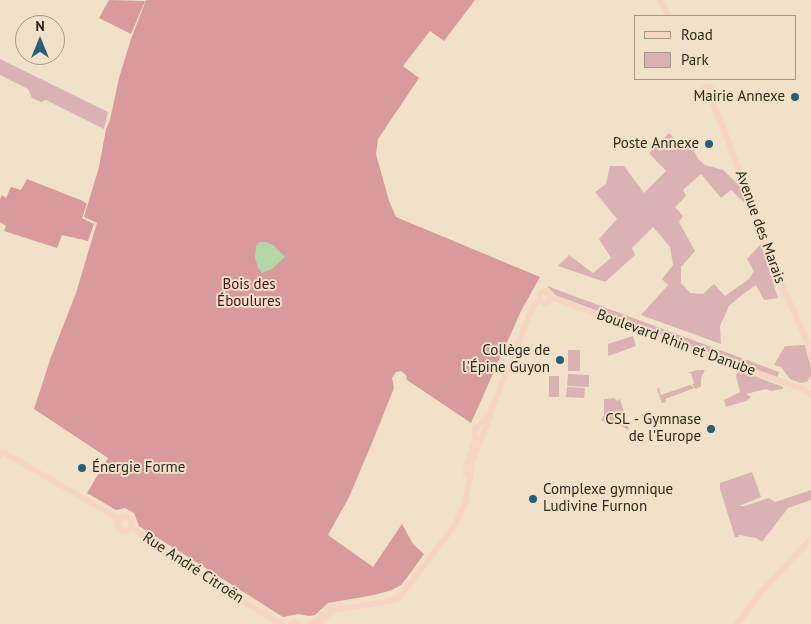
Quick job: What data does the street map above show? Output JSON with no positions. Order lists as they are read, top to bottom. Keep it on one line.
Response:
{"streets":{"main road":["Avenue des Marais","Boulevard Rhin et Danube","Rue André Citroën"]},"parks":["Bois des Éboulures"],"places":["Mairie Annexe","Poste Annexe","Collège de l'Épine Guyon","CSL - Gymnase de l'Europe","Énergie Forme","Complexe gymnique Ludivine Furnon"],"legend":["Road","Park"],"north":"top"}
